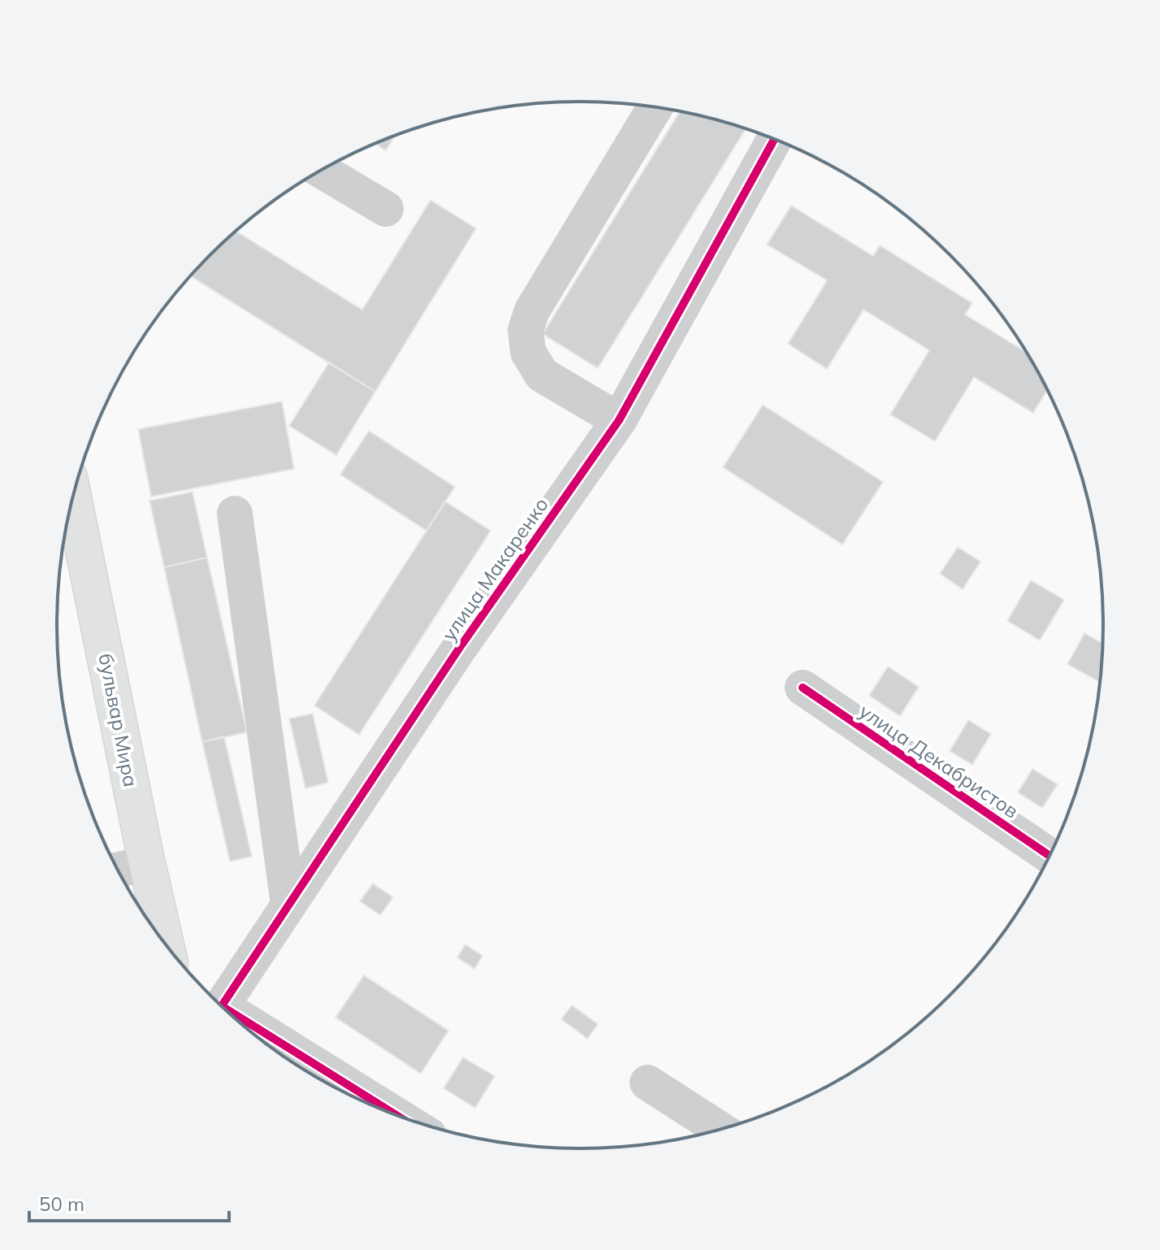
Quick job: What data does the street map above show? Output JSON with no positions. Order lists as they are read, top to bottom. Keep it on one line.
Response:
{"streets":{"main road":["бульвар Мира"],"street":["улица Макаренко","улица Декабристов"]},"scale_bar":"50 m"}
